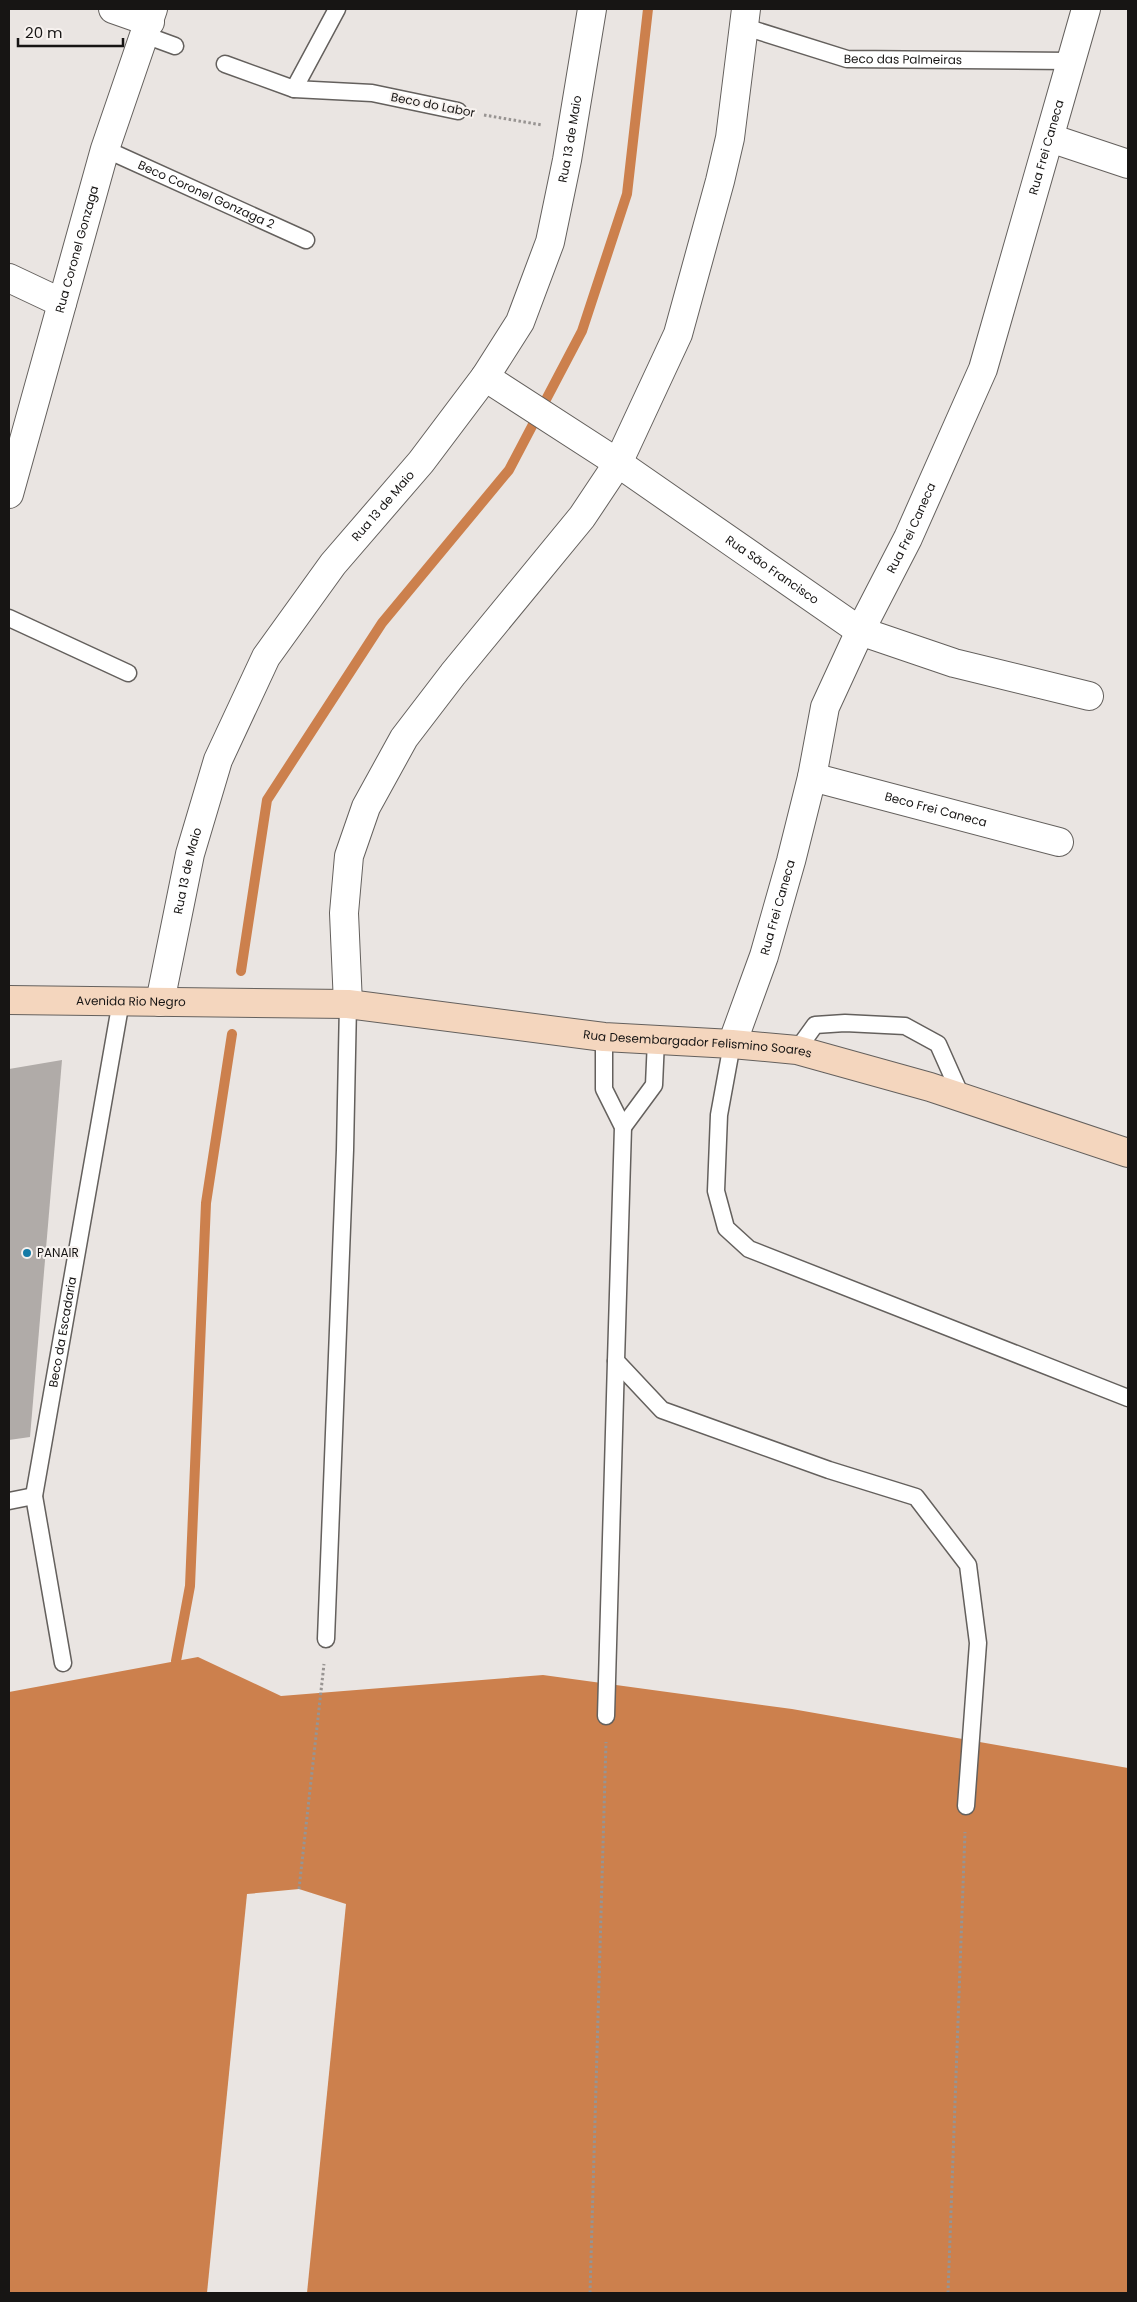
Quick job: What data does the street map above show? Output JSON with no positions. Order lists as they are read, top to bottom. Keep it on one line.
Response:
{"streets":{"street":["Rua 13 de Maio","Rua Frei Caneca","Rua Coronel Gonzaga","Rua São Francisco","Beco Frei Caneca","Avenida Rio Negro","Rua Desembargador Felismino Soares"],"lane":["Beco das Palmeiras","Beco do Labor","Beco Coronel Gonzaga 2","Beco da Escadaria"]},"crossings":[["Beco das Palmeiras","Rua Frei Caneca"],["Beco do Labor","Rua 13 de Maio"],["Rua 13 de Maio","Rua São Francisco"],["Rua 13 de Maio","Avenida Rio Negro"],["Rua Frei Caneca","Rua São Francisco"],["Rua Frei Caneca","Beco Frei Caneca"],["Rua Frei Caneca","Rua Desembargador Felismino Soares"],["Beco Coronel Gonzaga 2","Rua Coronel Gonzaga"],["Avenida Rio Negro","Rua Desembargador Felismino Soares"],["Avenida Rio Negro","Beco da Escadaria"]],"places":["PANAIR"],"scale_bar":"20 m"}
